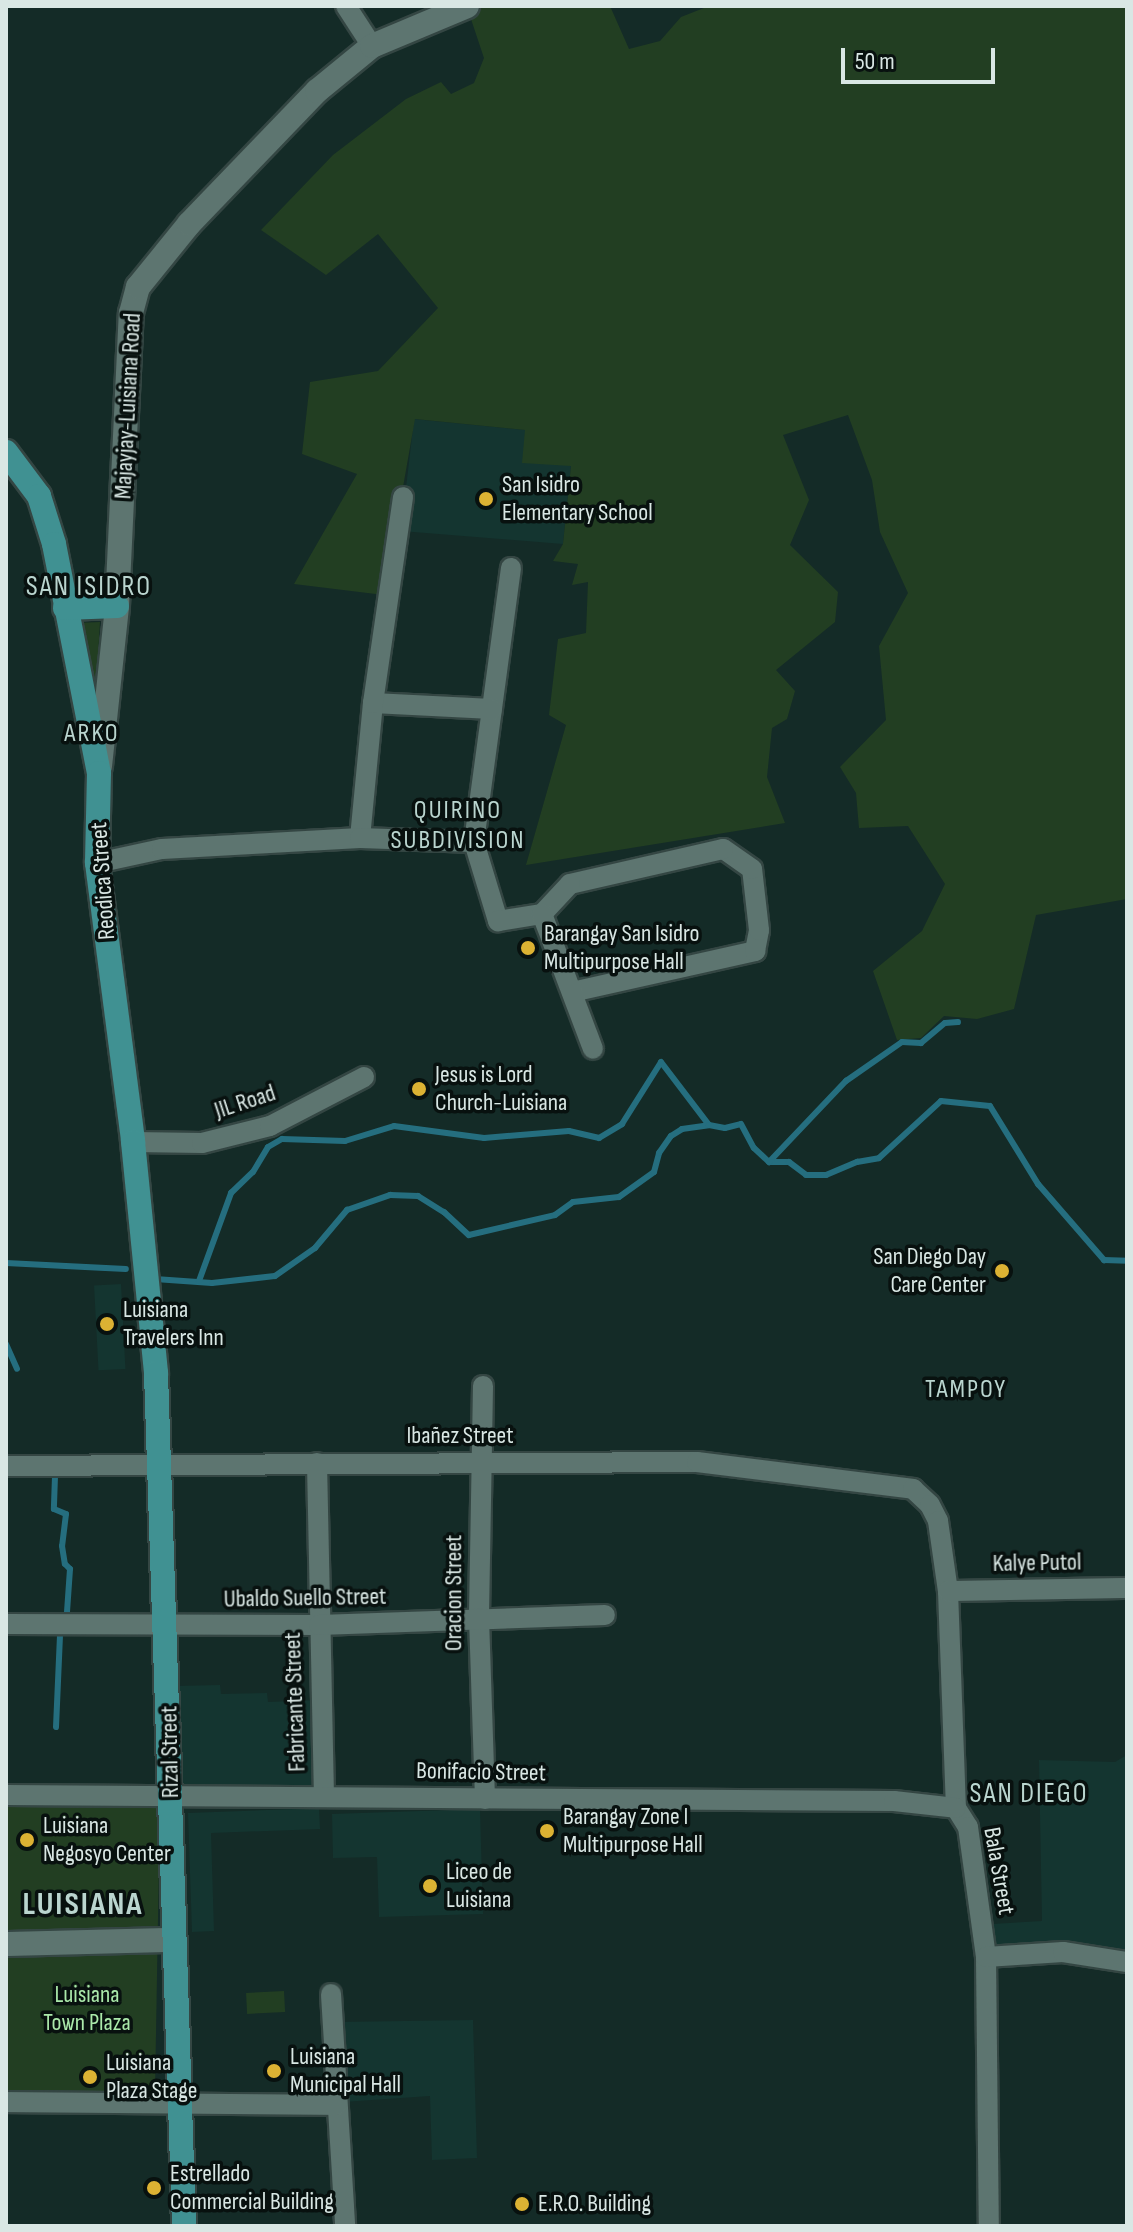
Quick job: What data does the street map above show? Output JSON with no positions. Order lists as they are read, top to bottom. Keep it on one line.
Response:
{"streets":{"main road":["Reodica Street","Rizal Street"],"street":["Majayjay-Luisiana Road","JIL Road","Ibañez Street","Kalye Putol","Oracion Street","Ubaldo Suello Street","Fabricante Street","Bonifacio Street","Bala Street"]},"crossings":[["Majayjay-Luisiana Road","Reodica Street"],["Reodica Street","JIL Road"],["Reodica Street","Rizal Street"],["Ibañez Street","Oracion Street"],["Ibañez Street","Fabricante Street"],["Ibañez Street","Rizal Street"],["Ibañez Street","Bala Street"],["Kalye Putol","Bala Street"],["Oracion Street","Ubaldo Suello Street"],["Oracion Street","Bonifacio Street"],["Ubaldo Suello Street","Fabricante Street"],["Ubaldo Suello Street","Rizal Street"],["Fabricante Street","Bonifacio Street"],["Rizal Street","Bonifacio Street"],["Bonifacio Street","Bala Street"]],"districts":["SAN ISIDRO","ARKO","QUIRINO SUBDIVISION","TAMPOY","SAN DIEGO","LUISIANA"],"parks":["Luisiana Town Plaza"],"places":["San Isidro Elementary School","Barangay San Isidro Multipurpose Hall","Jesus is Lord Church-Luisiana","San Diego Day Care Center","Luisiana Travelers Inn","Barangay Zone I Multipurpose Hall","Luisiana Negosyo Center","Liceo de Luisiana","Luisiana Municipal Hall","Luisiana Plaza Stage","Estrellado Commercial Building","E.R.O. Building"],"scale_bar":"50 m"}
